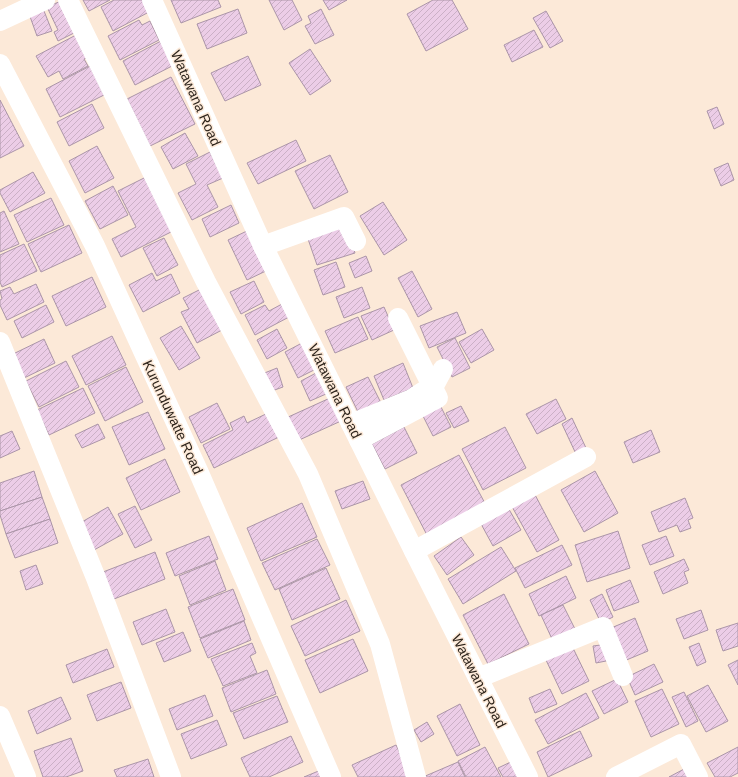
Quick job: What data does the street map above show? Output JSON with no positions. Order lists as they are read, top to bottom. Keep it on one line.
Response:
{"streets":{"street":["Watawana Road","Kurunduwatte Road"]}}
